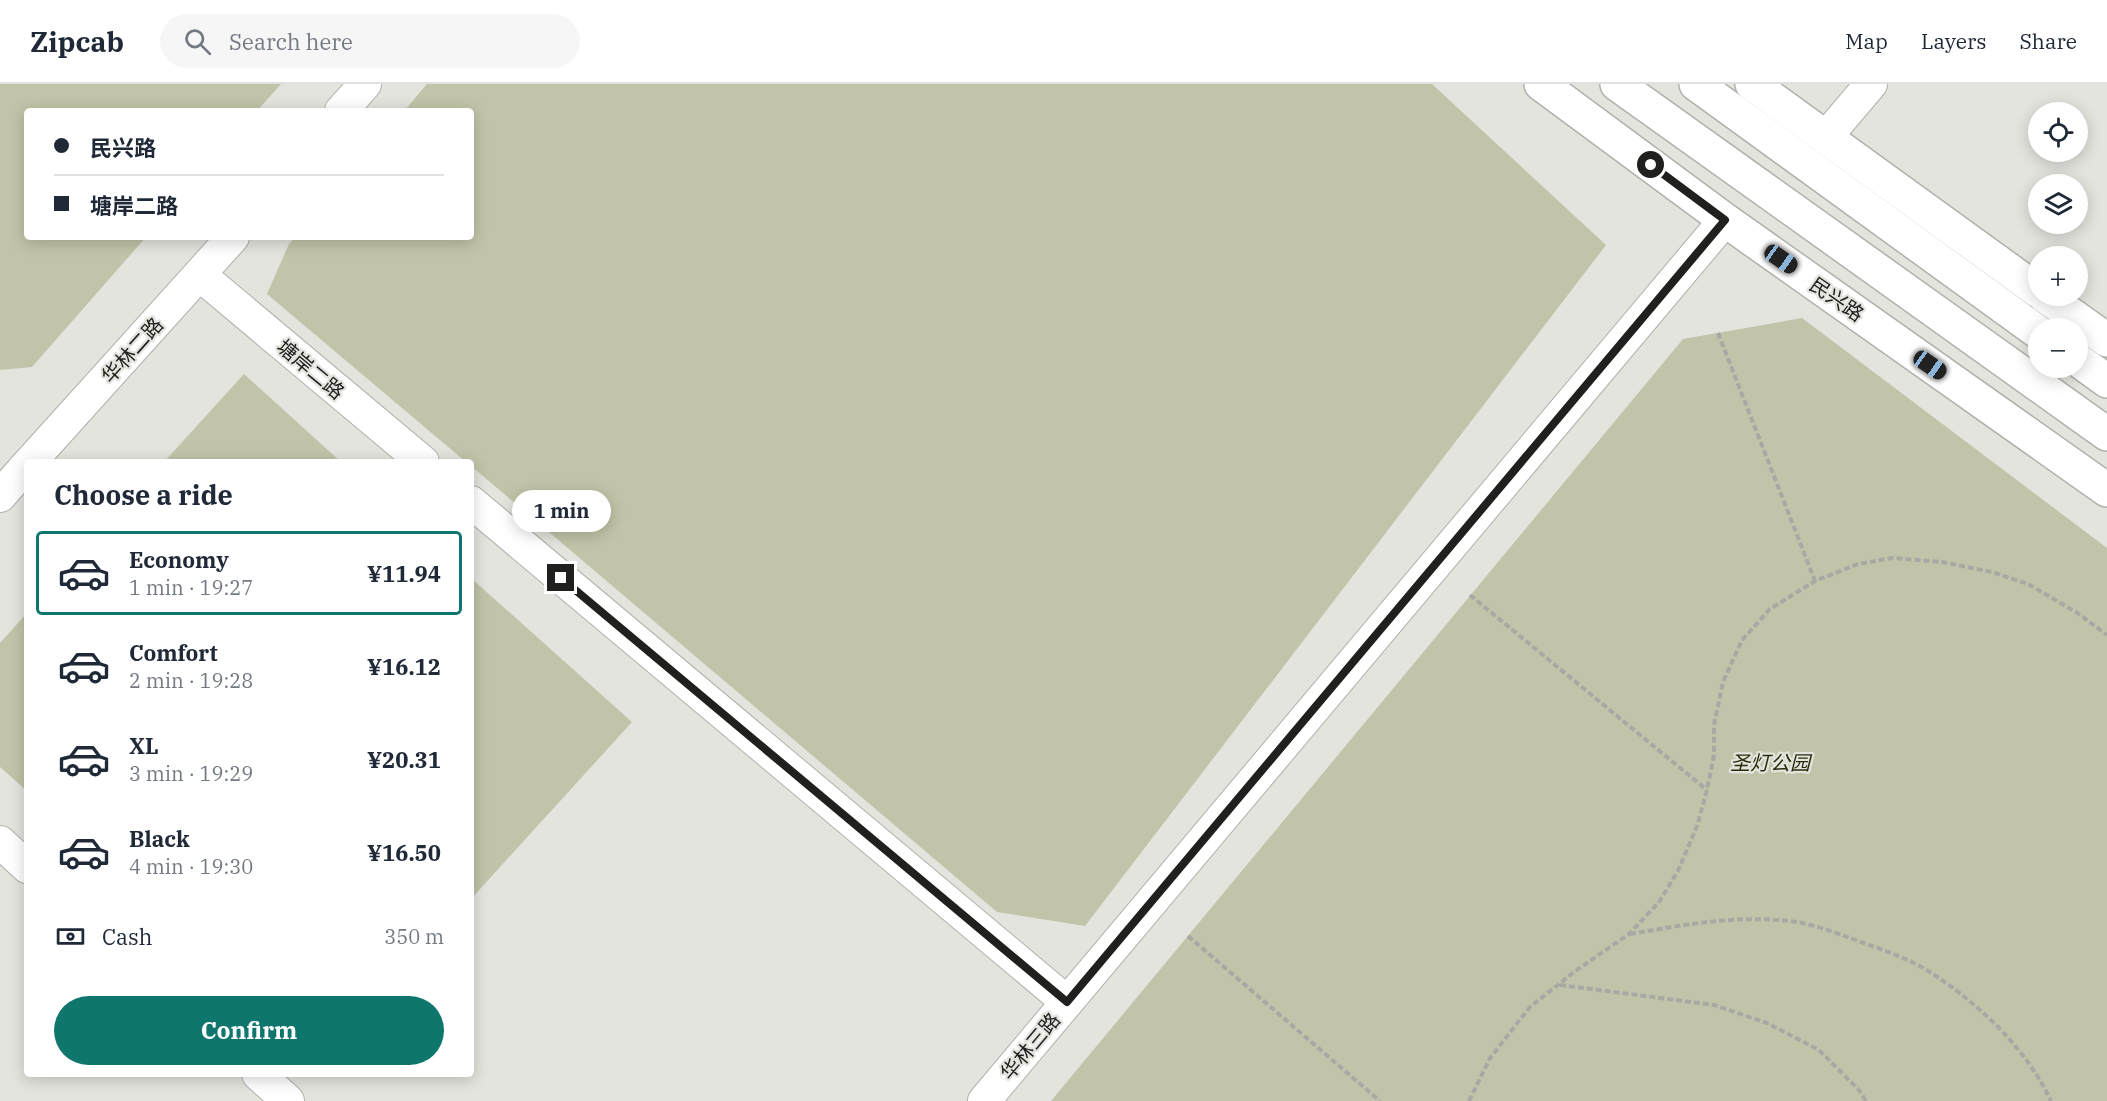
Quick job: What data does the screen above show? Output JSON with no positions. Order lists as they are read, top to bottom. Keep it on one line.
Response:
{"streets":{"main road":["民兴路"],"street":["华林二路","塘岸二路","华林三路"]},"crossings":[["民兴路","华林三路"],["华林二路","塘岸二路"]],"parks":["圣灯公园"],"page":{"header":"Zipcab","search":"Search here","nav":["Map","Layers","Share"],"map_buttons":["+","−"],"banner":["民兴路","塘岸二路"],"heading":"Choose a ride","bubble":"1 min","list":[{"name":"Economy","note":"1 min · 19:27","value":"¥11.94"},{"name":"Comfort","note":"2 min · 19:28","value":"¥16.12"},{"name":"XL","note":"3 min · 19:29","value":"¥20.31"},{"name":"Black","note":"4 min · 19:30","value":"¥16.50"}],"pay":["Cash","350 m"],"buttons":"Confirm"}}
